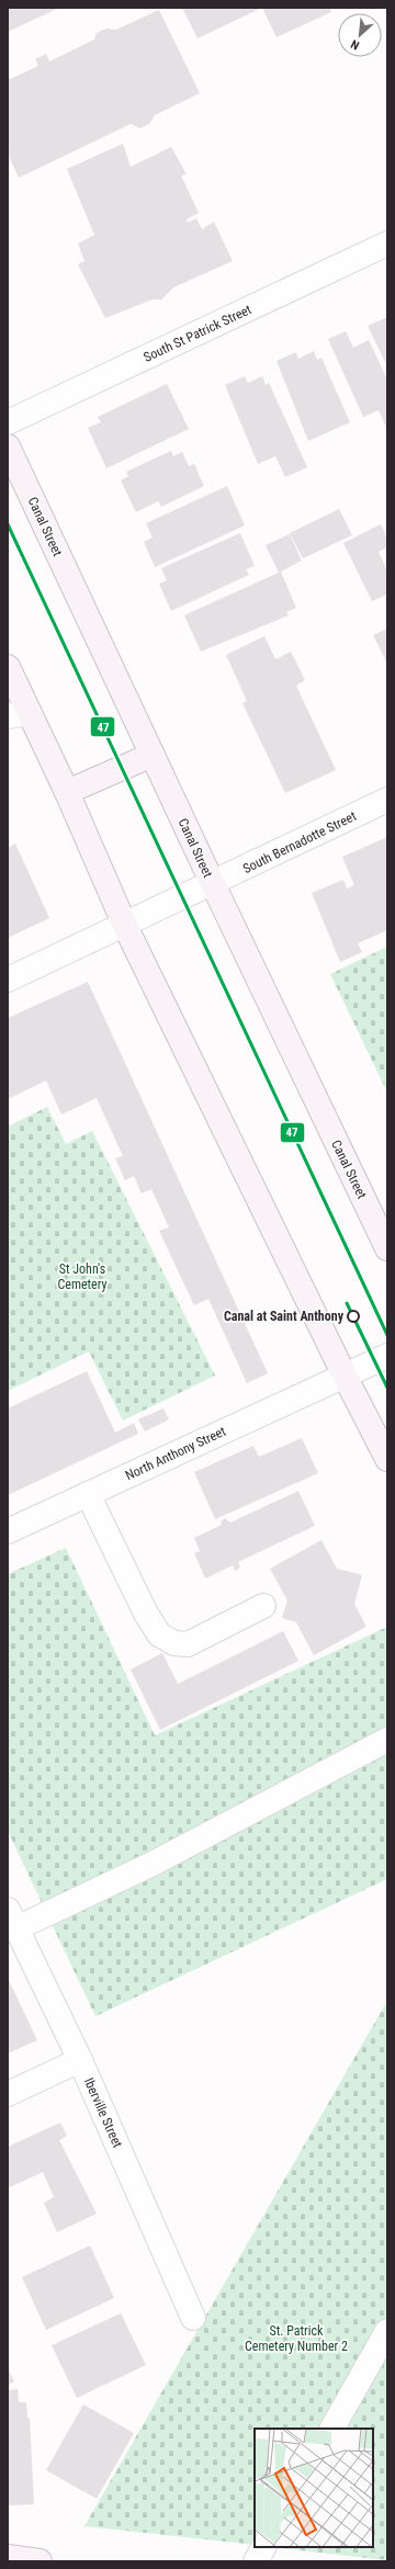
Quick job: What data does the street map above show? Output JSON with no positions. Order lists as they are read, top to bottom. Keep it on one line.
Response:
{"streets":{"main road":["Canal Street"],"street":["South St Patrick Street","South Bernadotte Street","North Anthony Street","Iberville Street"]},"crossings":[["Canal Street","South Bernadotte Street"]],"parks":["St John's Cemetery","St. Patrick Cemetery Number 2"],"places":["Canal at Saint Anthony"],"lines":["transit line 47"],"north":"bottom left"}
